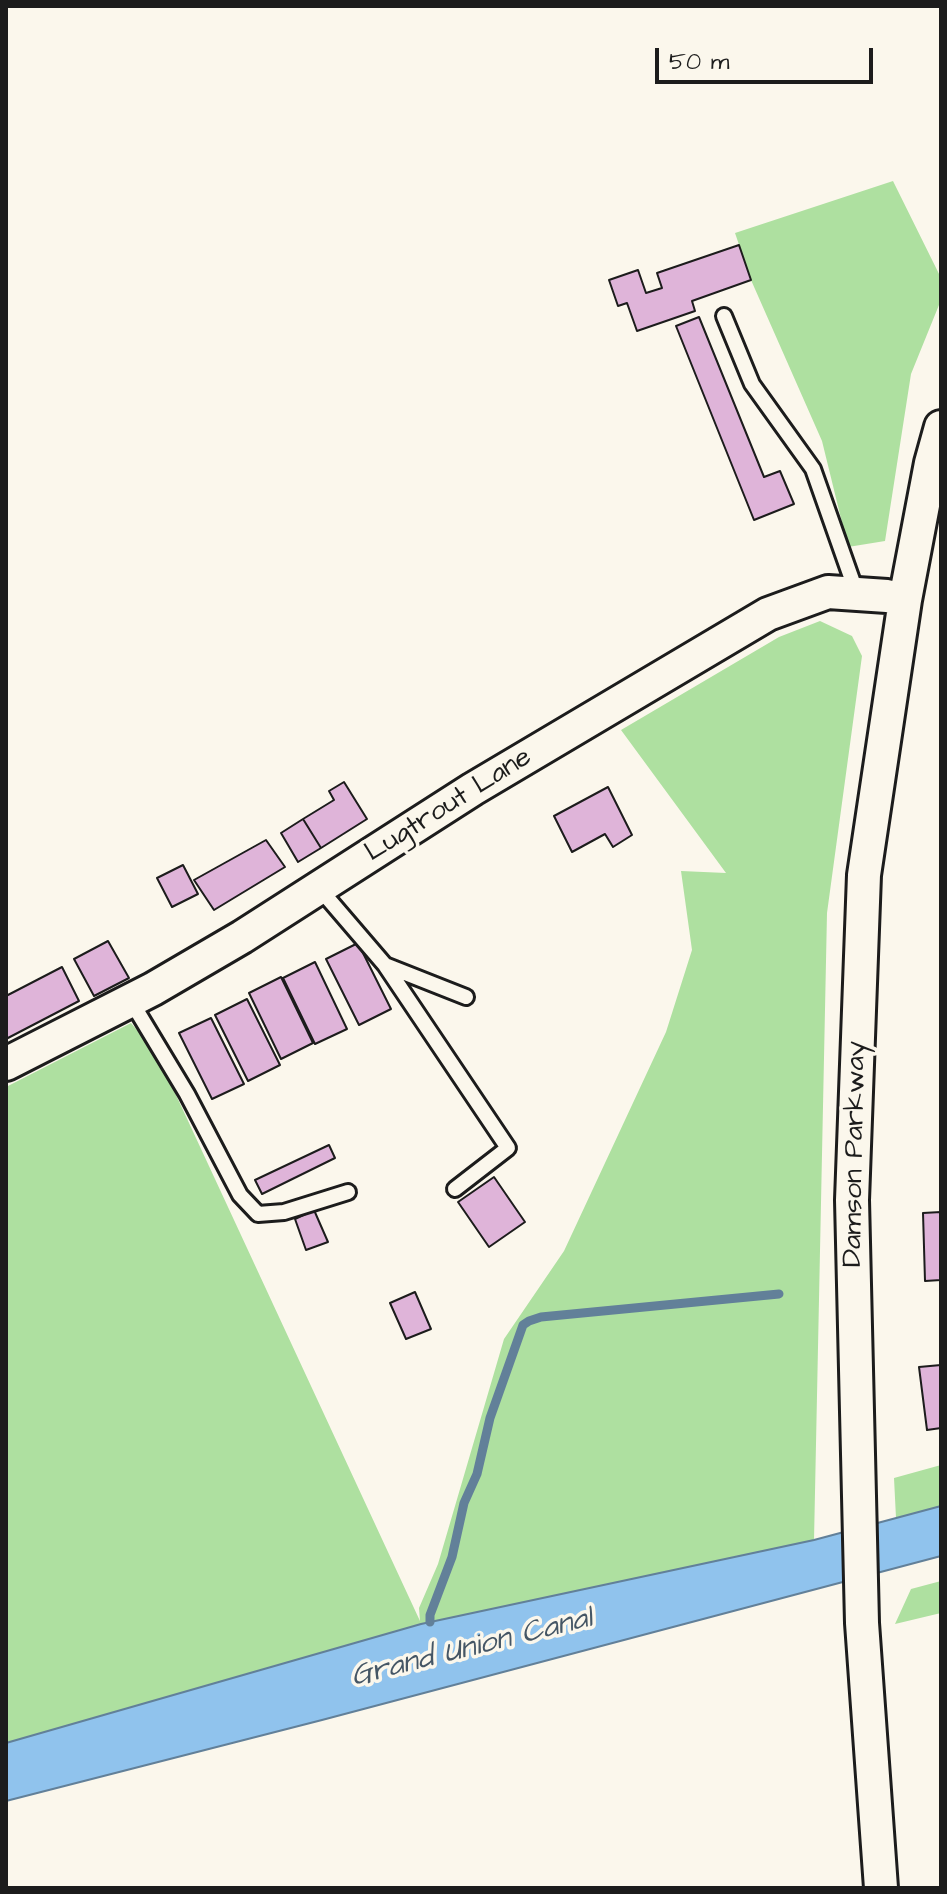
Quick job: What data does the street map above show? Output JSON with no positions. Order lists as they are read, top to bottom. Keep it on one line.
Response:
{"streets":{"street":["Lugtrout Lane","Damson Parkway"]},"crossings":[["Lugtrout Lane","Damson Parkway"]],"water":["Grand Union Canal"],"scale_bar":"50 m"}
